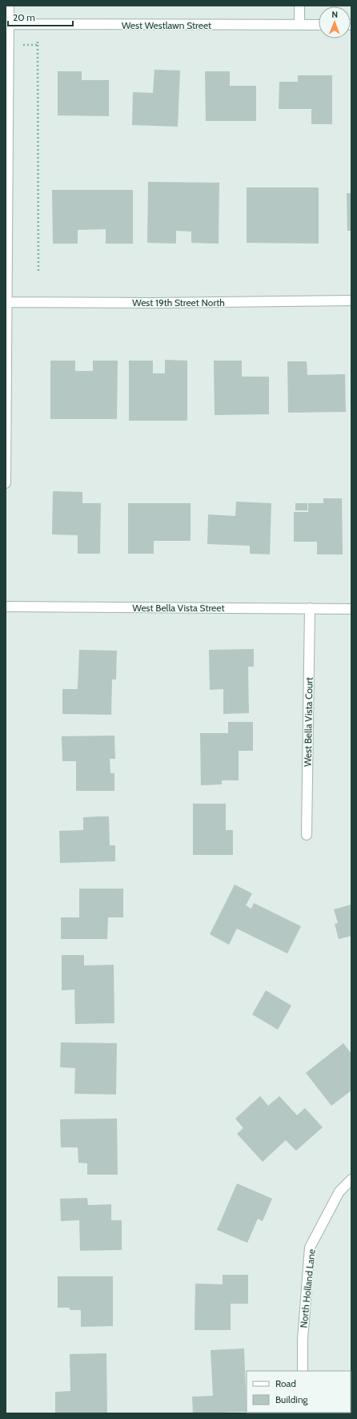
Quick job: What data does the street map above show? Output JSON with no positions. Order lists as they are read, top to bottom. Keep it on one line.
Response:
{"streets":{"street":["West Westlawn Street","West 19th Street North","West Bella Vista Street","West Bella Vista Court","North Holland Lane"]},"crossings":[["West Bella Vista Street","West Bella Vista Court"]],"legend":["Road","Building"],"scale_bar":"20 m","north":"top"}
